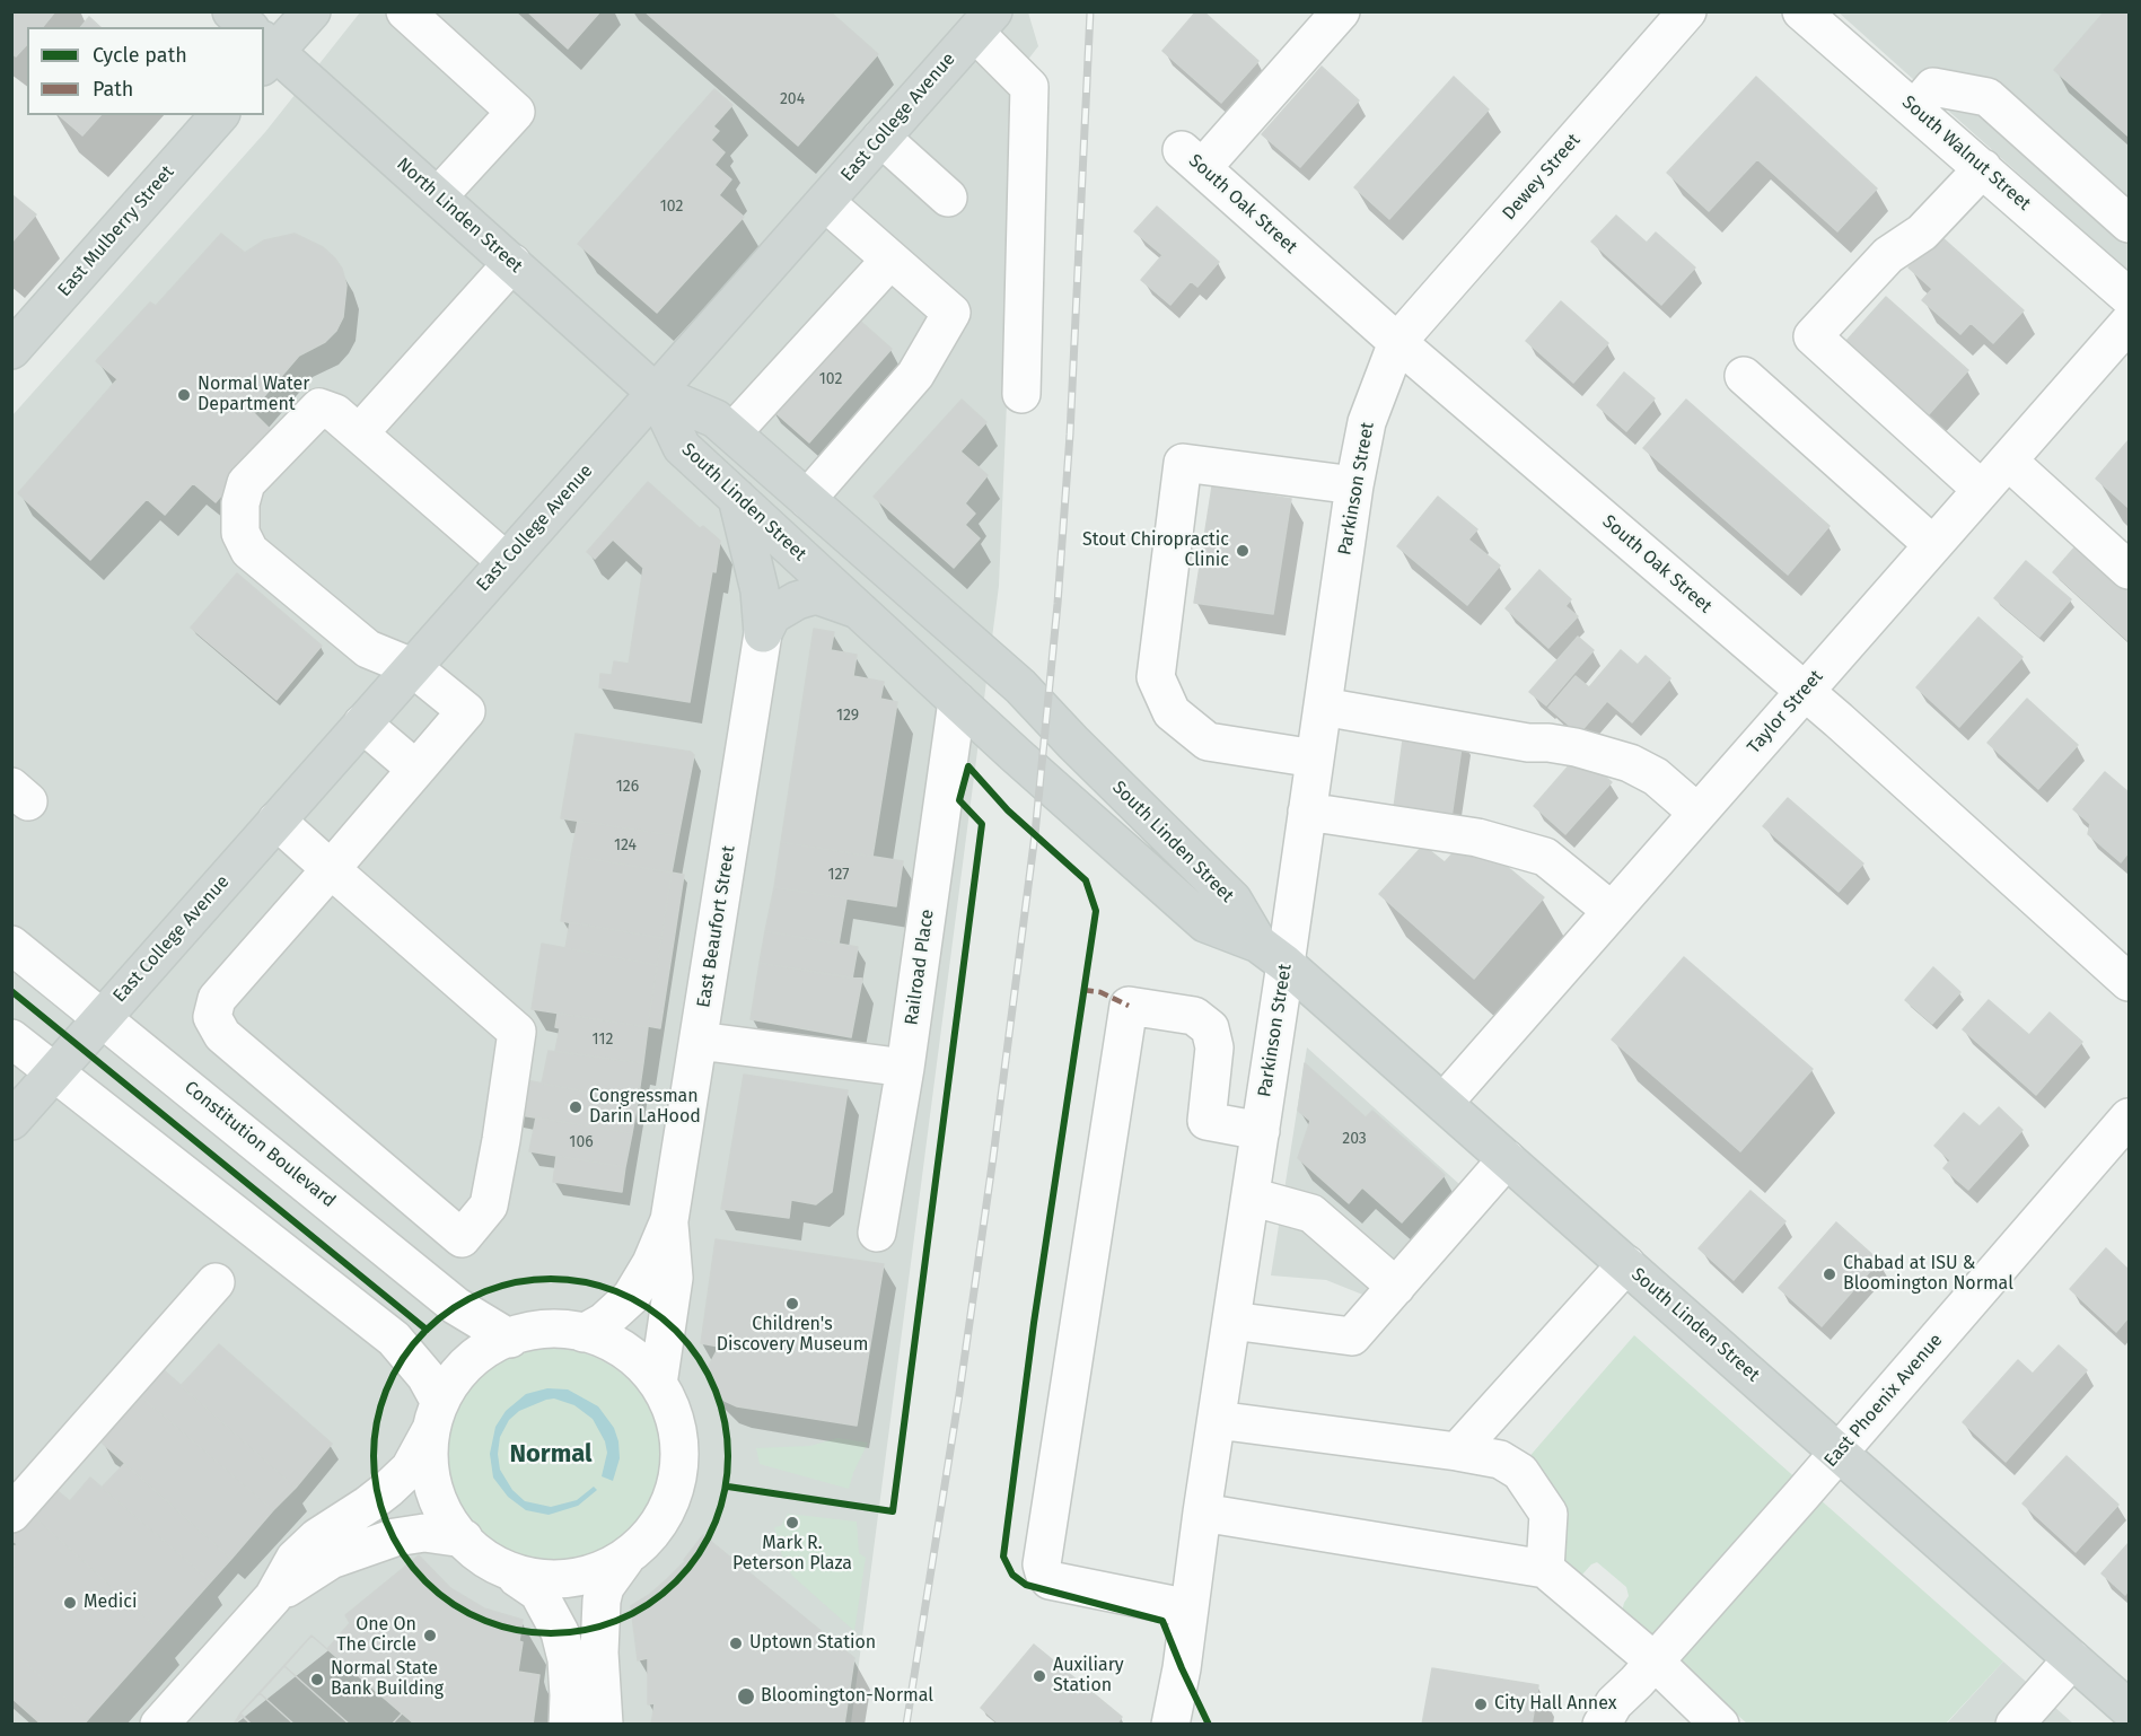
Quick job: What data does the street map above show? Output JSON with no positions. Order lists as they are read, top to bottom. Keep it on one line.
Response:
{"streets":{"main road":["East College Avenue","North Linden Street","East Mulberry Street","South Linden Street"],"street":["South Walnut Street","Dewey Street","South Oak Street","Parkinson Street","Taylor Street","East Beaufort Street","Railroad Place","Constitution Boulevard","East Phoenix Avenue"]},"crossings":[["East College Avenue","North Linden Street"],["East College Avenue","South Linden Street"],["East College Avenue","Constitution Boulevard"],["Dewey Street","South Oak Street"],["Dewey Street","Parkinson Street"],["South Oak Street","Parkinson Street"],["South Oak Street","Taylor Street"],["North Linden Street","South Linden Street"],["Parkinson Street","South Linden Street"],["South Linden Street","Taylor Street"],["South Linden Street","Railroad Place"],["South Linden Street","East Phoenix Avenue"]],"districts":["Normal"],"places":["Normal Water Department","Stout Chiropractic Clinic","Congressman Darin LaHood","Chabad at ISU & Bloomington Normal","Children's Discovery Museum","Mark R. Peterson Plaza","Medici","One On The Circle","Uptown Station","Auxiliary Station","Normal State Bank Building","Bloomington-Normal","City Hall Annex"],"house_numbers":["204","102","102","129","126","124","127","112","203","106"],"legend":["Cycle path","Path"]}
